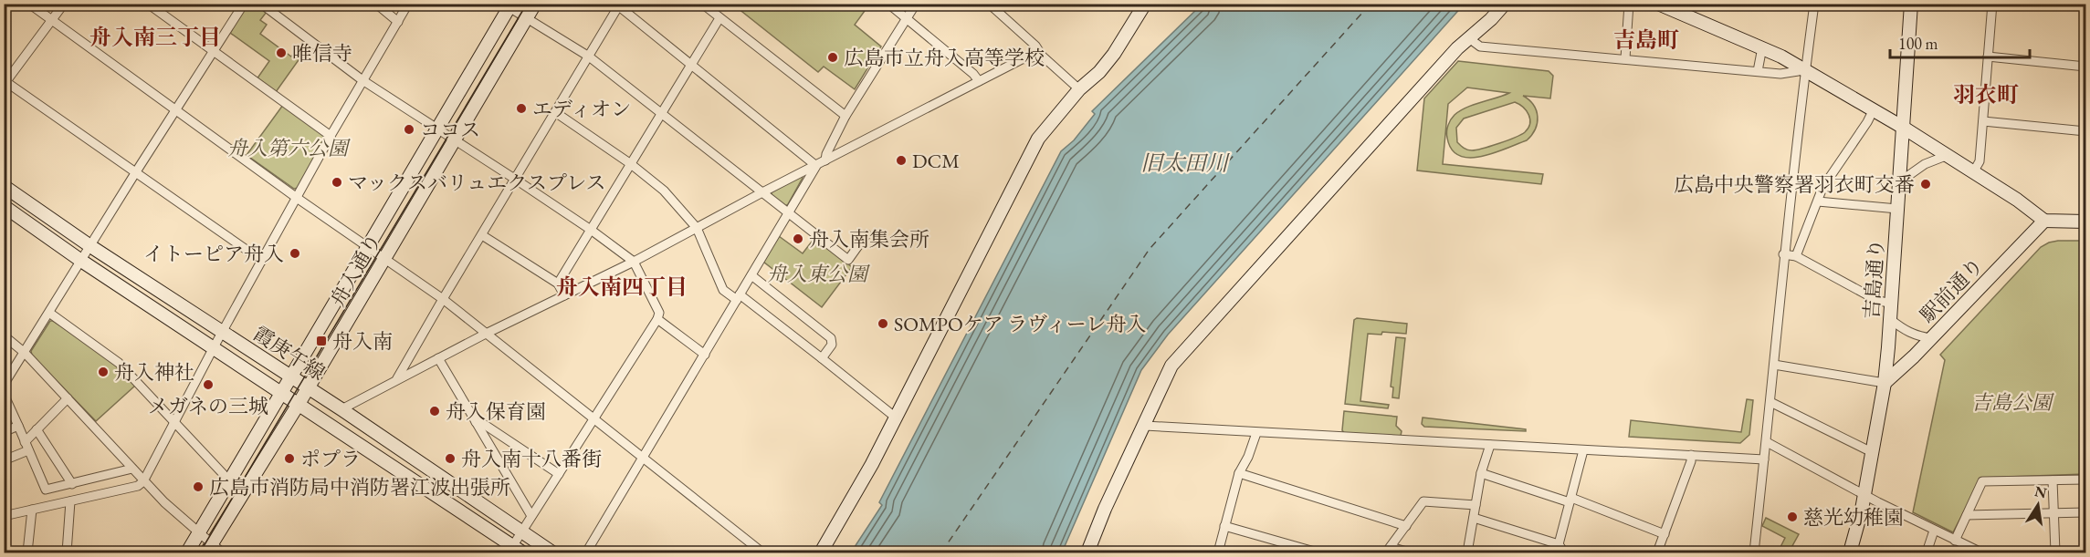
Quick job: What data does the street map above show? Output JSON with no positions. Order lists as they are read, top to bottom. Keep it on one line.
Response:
{"streets":{"street":["舟入通り","吉島通り","駅前通り","霞庚午線"]},"crossings":[["舟入通り","霞庚午線"],["吉島通り","駅前通り"]],"districts":["舟入南三丁目","吉島町","羽衣町","舟入南四丁目"],"water":["旧太田川"],"parks":["舟入第六公園","舟入東公園","吉島公園"],"places":{"other":["唯信寺","広島市立舟入高等学校","エディオン","ココス","DCM","マックスバリュエクスプレス","広島中央警察署羽衣町交番","舟入南集会所","イトーピア舟入","SOMPOケア ラヴィーレ舟入","舟入神社","メガネの三城","舟入保育園","ポプラ","舟入南十八番街","広島市消防局中消防署江波出張所","慈光幼稚園"],"transit":["舟入南"]},"scale_bar":"100 m","north":"top"}
